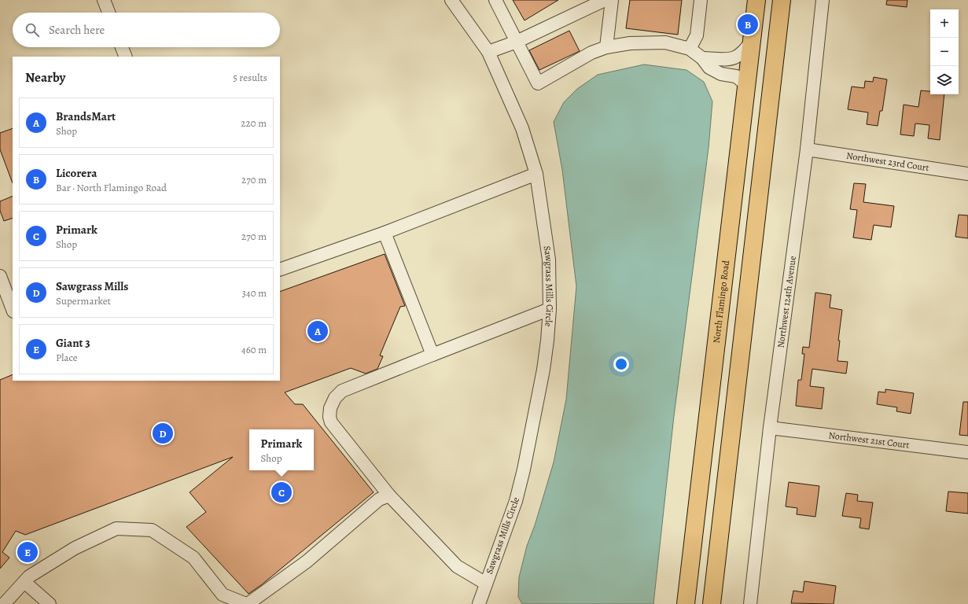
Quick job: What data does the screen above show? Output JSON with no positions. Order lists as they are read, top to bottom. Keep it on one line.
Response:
{"streets":{"highway":["North Flamingo Road"],"street":["Northwest 23rd Court","Sawgrass Mills Circle","Northwest 124th Avenue","Northwest 21st Court"]},"crossings":[["Northwest 23rd Court","Northwest 124th Avenue"],["Northwest 124th Avenue","Northwest 21st Court"]],"page":{"map_buttons":["+","−"],"pins":["B","A","D","C","E"],"search":"Search here","heading":["Nearby","5 results"],"list":[{"mark":"A","name":"BrandsMart","note":"Shop","value":"220 m"},{"mark":"B","name":"Licorera","note":"Bar · North Flamingo Road","value":"270 m"},{"mark":"C","name":"Primark","note":"Shop","value":"270 m"},{"mark":"D","name":"Sawgrass Mills","note":"Supermarket","value":"340 m"},{"mark":"E","name":"Giant 3","note":"Place","value":"460 m"}],"popup":["Primark","Shop"]}}
